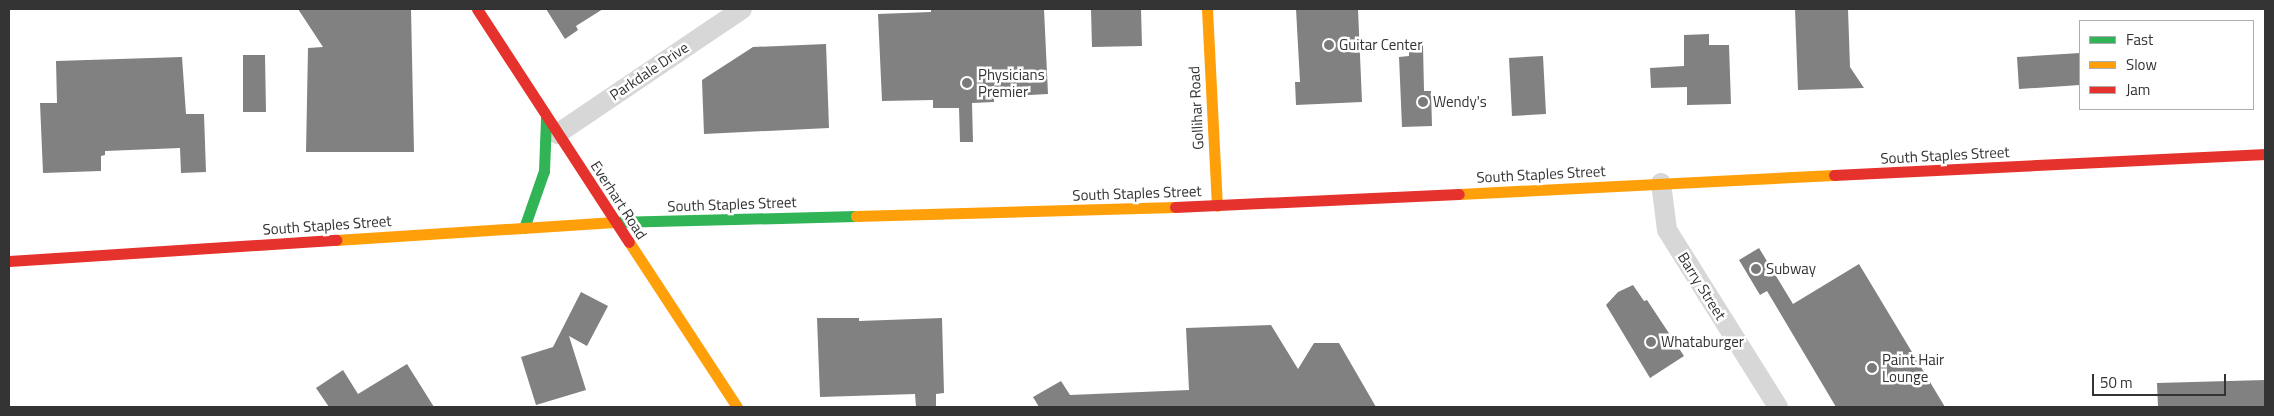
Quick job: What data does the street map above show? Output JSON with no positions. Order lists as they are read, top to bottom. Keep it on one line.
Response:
{"streets":{"main road":["Gollihar Road","South Staples Street","Everhart Road"],"street":["Parkdale Drive","Barry Street"]},"crossings":[["Parkdale Drive","Everhart Road"],["Gollihar Road","South Staples Street"],["South Staples Street","Everhart Road"],["South Staples Street","Barry Street"]],"places":["Guitar Center","Physicians Premier","Wendy's","Subway","Whataburger","Paint Hair Lounge"],"legend":["Fast","Slow","Jam"],"scale_bar":"50 m"}
